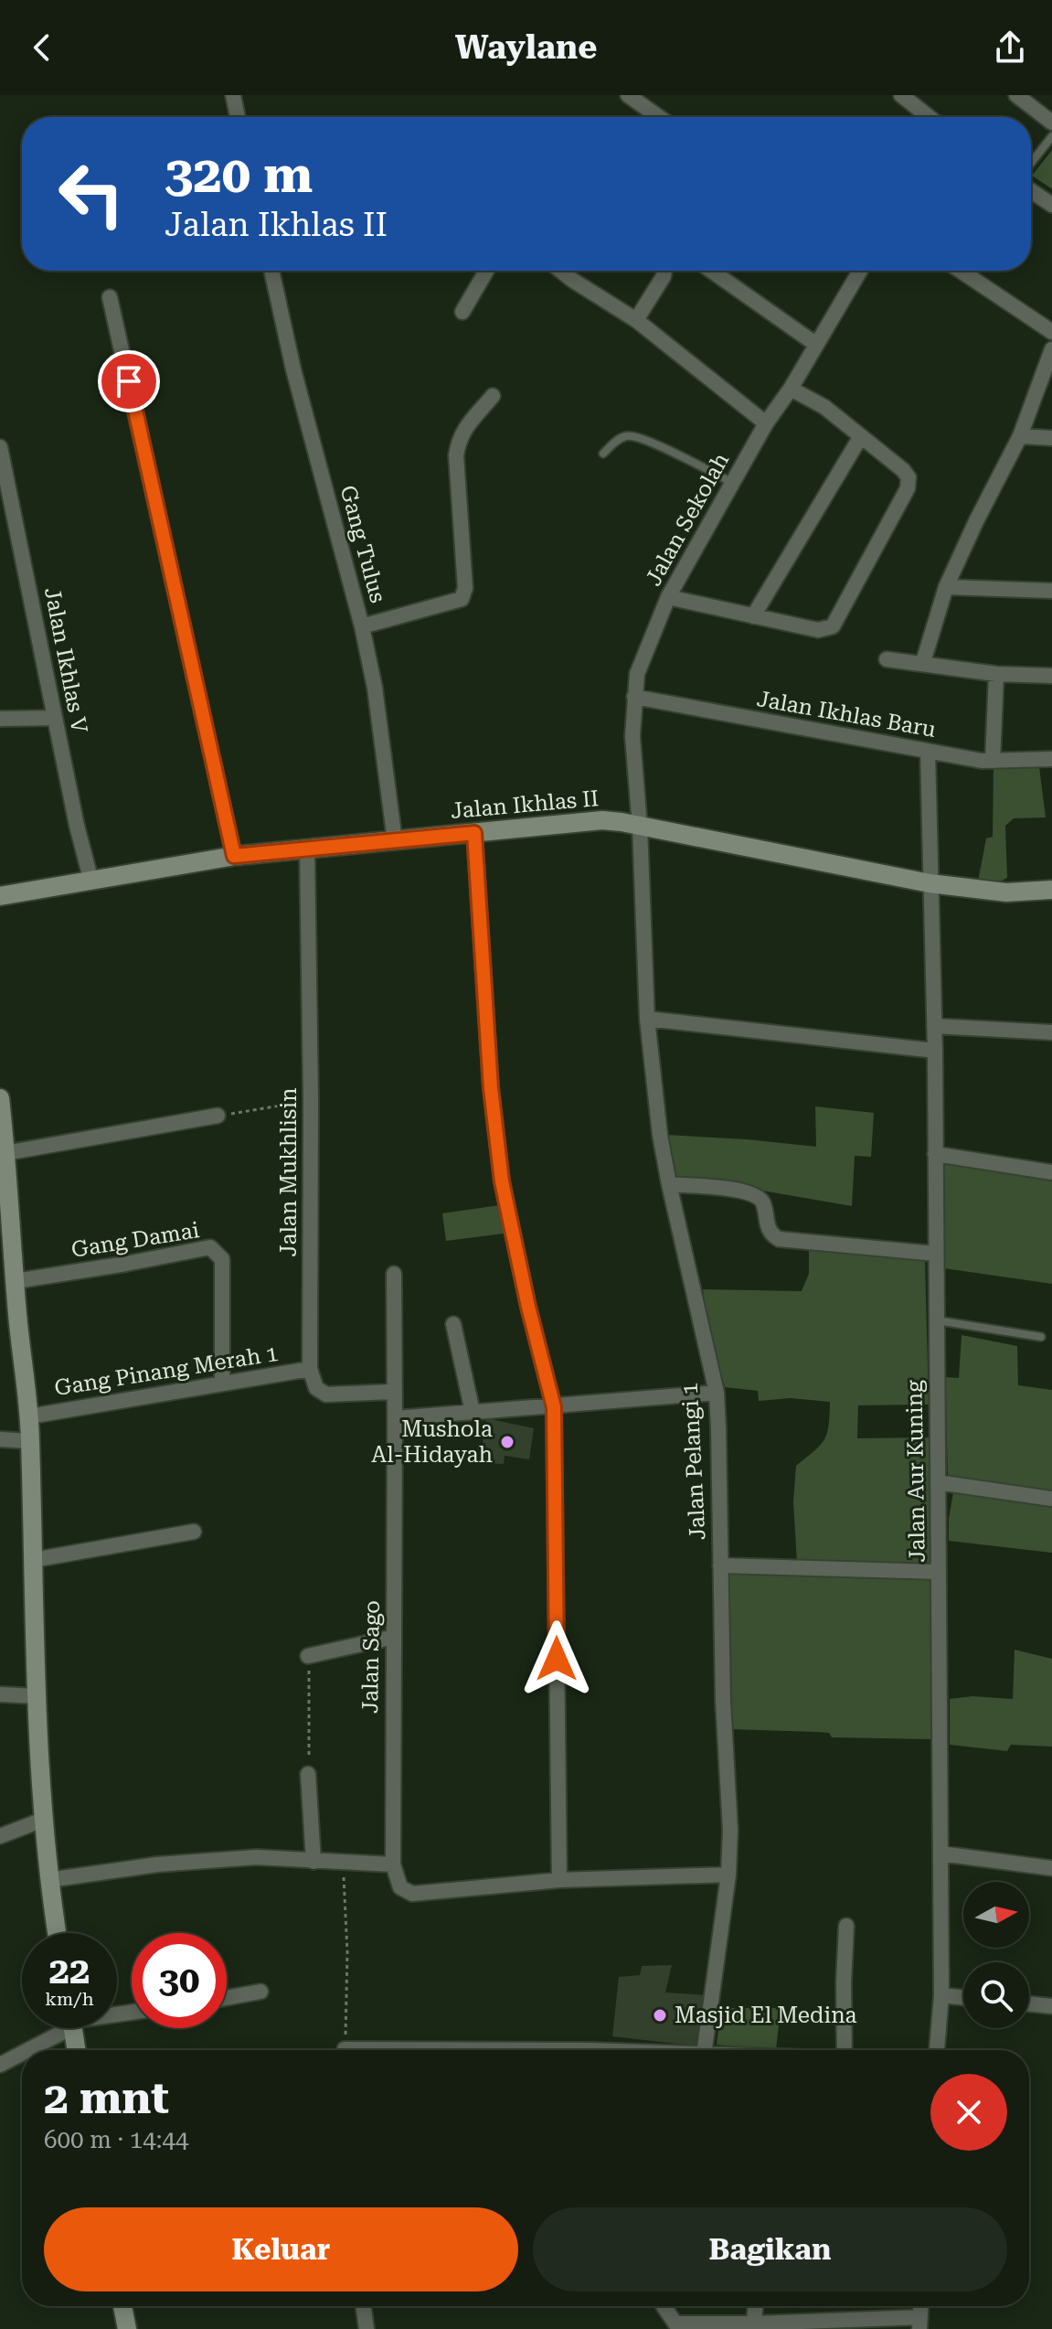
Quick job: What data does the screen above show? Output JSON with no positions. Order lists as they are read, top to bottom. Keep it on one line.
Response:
{"streets":{"street":["Jalan Sekolah","Gang Tulus","Jalan Ikhlas V","Jalan Ikhlas Baru","Jalan Ikhlas II","Jalan Mukhlisin","Gang Damai","Gang Pinang Merah 1","Jalan Pelangi 1","Jalan Aur Kuning","Jalan Sago"]},"crossings":[["Jalan Sekolah","Jalan Ikhlas Baru"],["Jalan Sekolah","Jalan Ikhlas II"],["Jalan Sekolah","Jalan Pelangi 1"],["Gang Tulus","Jalan Ikhlas II"],["Jalan Ikhlas V","Jalan Ikhlas II"],["Jalan Ikhlas Baru","Jalan Aur Kuning"],["Jalan Ikhlas II","Jalan Mukhlisin"],["Jalan Ikhlas II","Jalan Pelangi 1"],["Jalan Ikhlas II","Jalan Aur Kuning"],["Jalan Mukhlisin","Gang Pinang Merah 1"],["Gang Damai","Gang Pinang Merah 1"]],"places":["Mushola Al-Hidayah","Masjid El Medina"],"north":"right","page":{"header":"Waylane","turn":["320 m","Jalan Ikhlas II"],"speed":"22 km/h","limit":"30","heading":["2 mnt","600 m · 14:44"],"buttons":["Keluar","Bagikan"]}}
